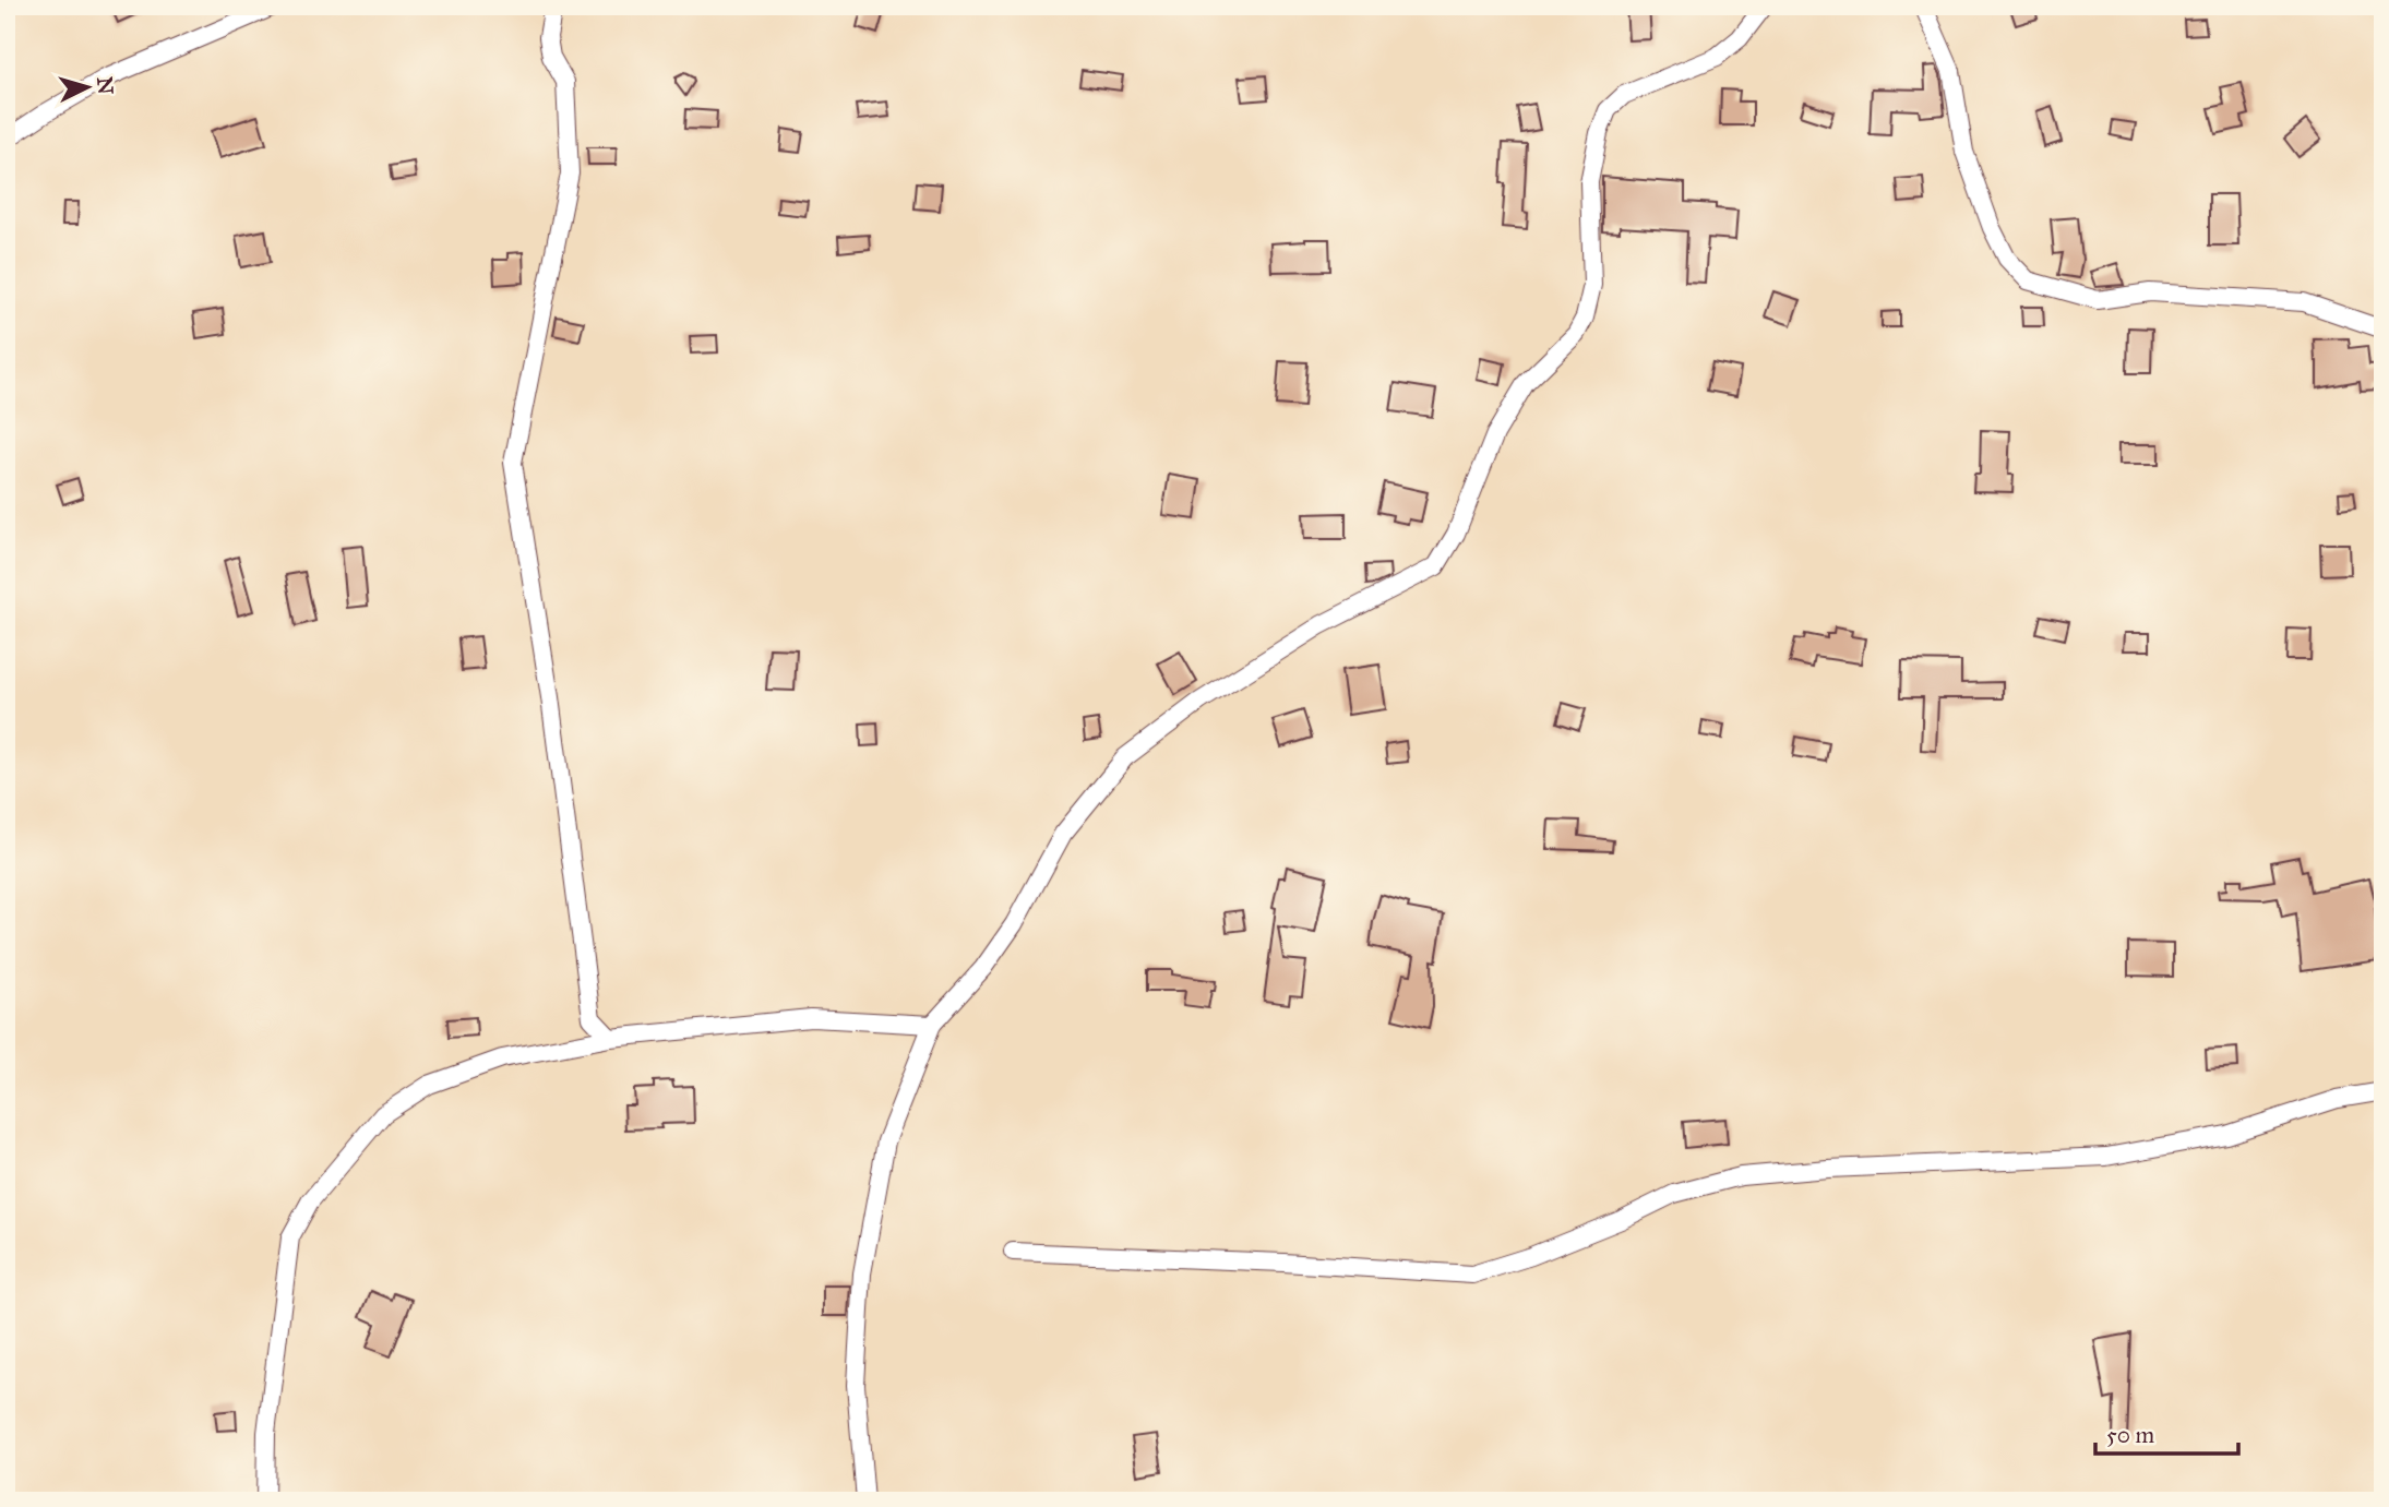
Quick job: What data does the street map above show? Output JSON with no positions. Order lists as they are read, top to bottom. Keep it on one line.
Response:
{"scale_bar":"50 m","north":"right"}
